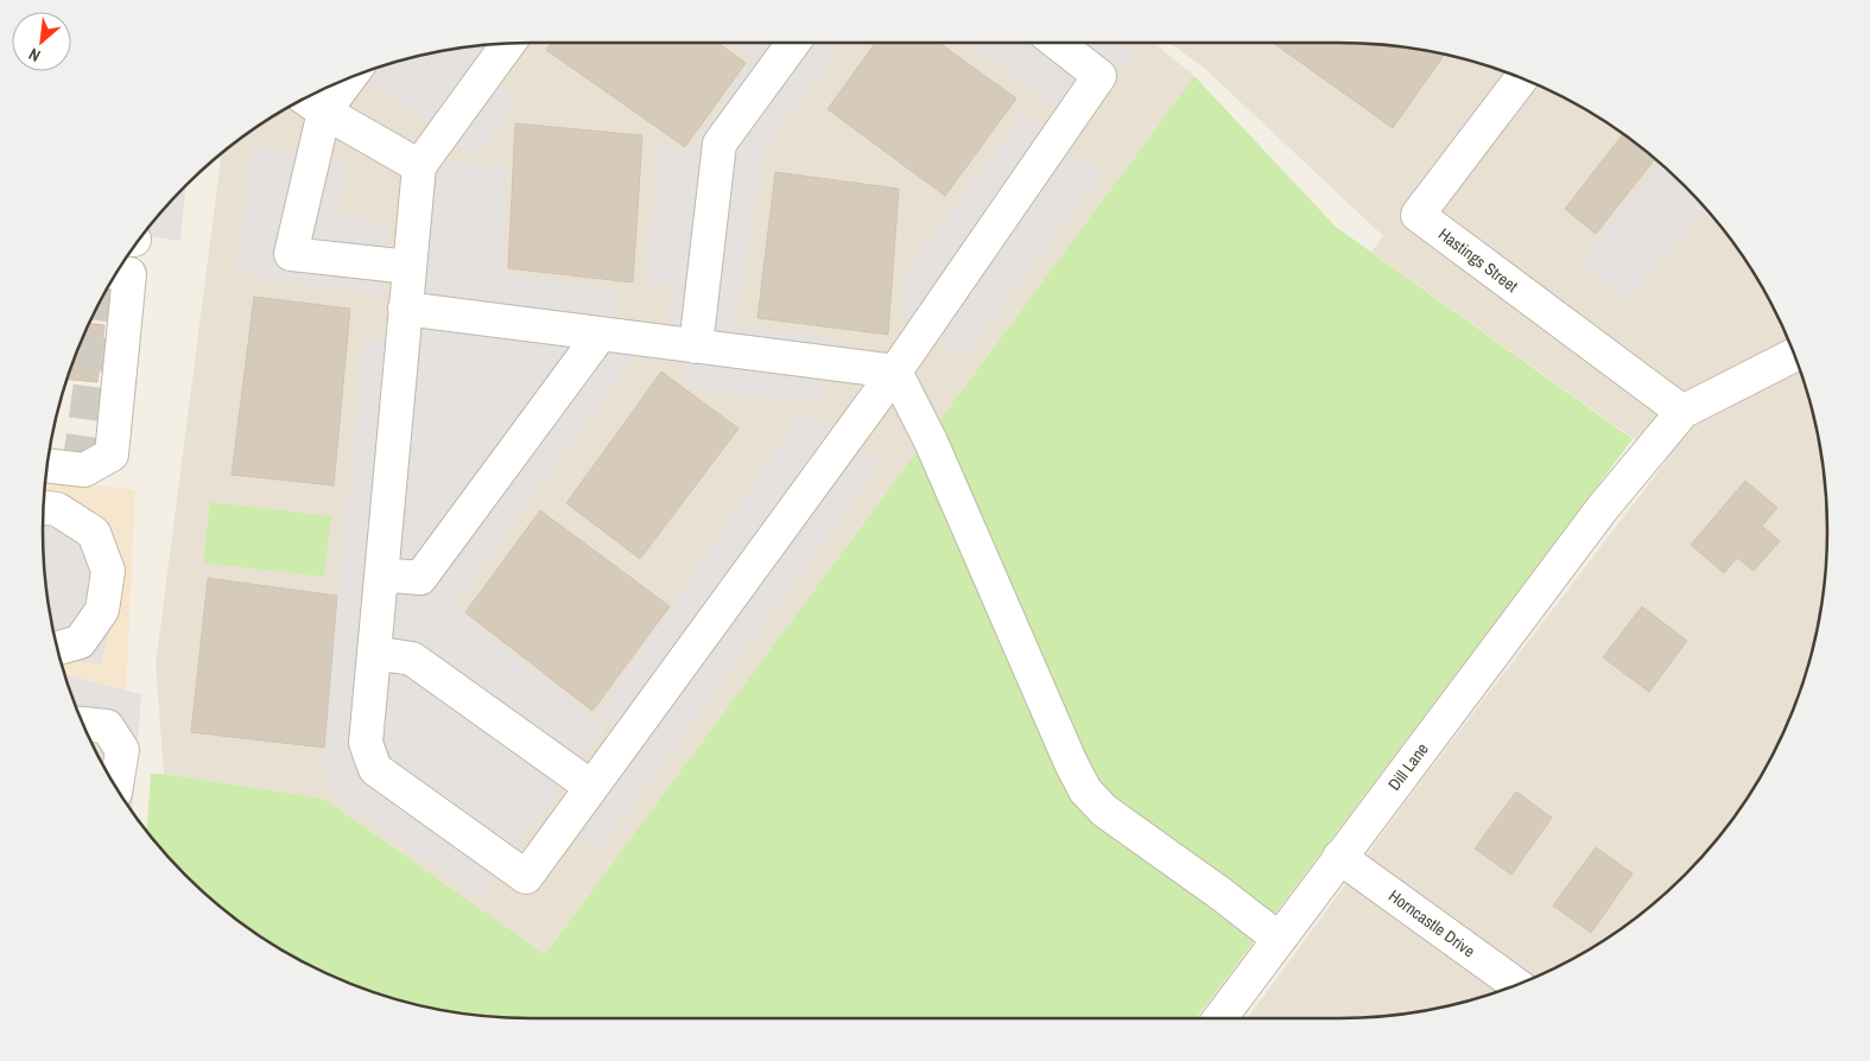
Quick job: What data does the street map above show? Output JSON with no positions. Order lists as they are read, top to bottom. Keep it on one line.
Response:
{"streets":{"street":["Hastings Street","Dill Lane","Horncastle Drive"]},"crossings":[["Hastings Street","Dill Lane"],["Dill Lane","Horncastle Drive"]],"north":"bottom left"}
